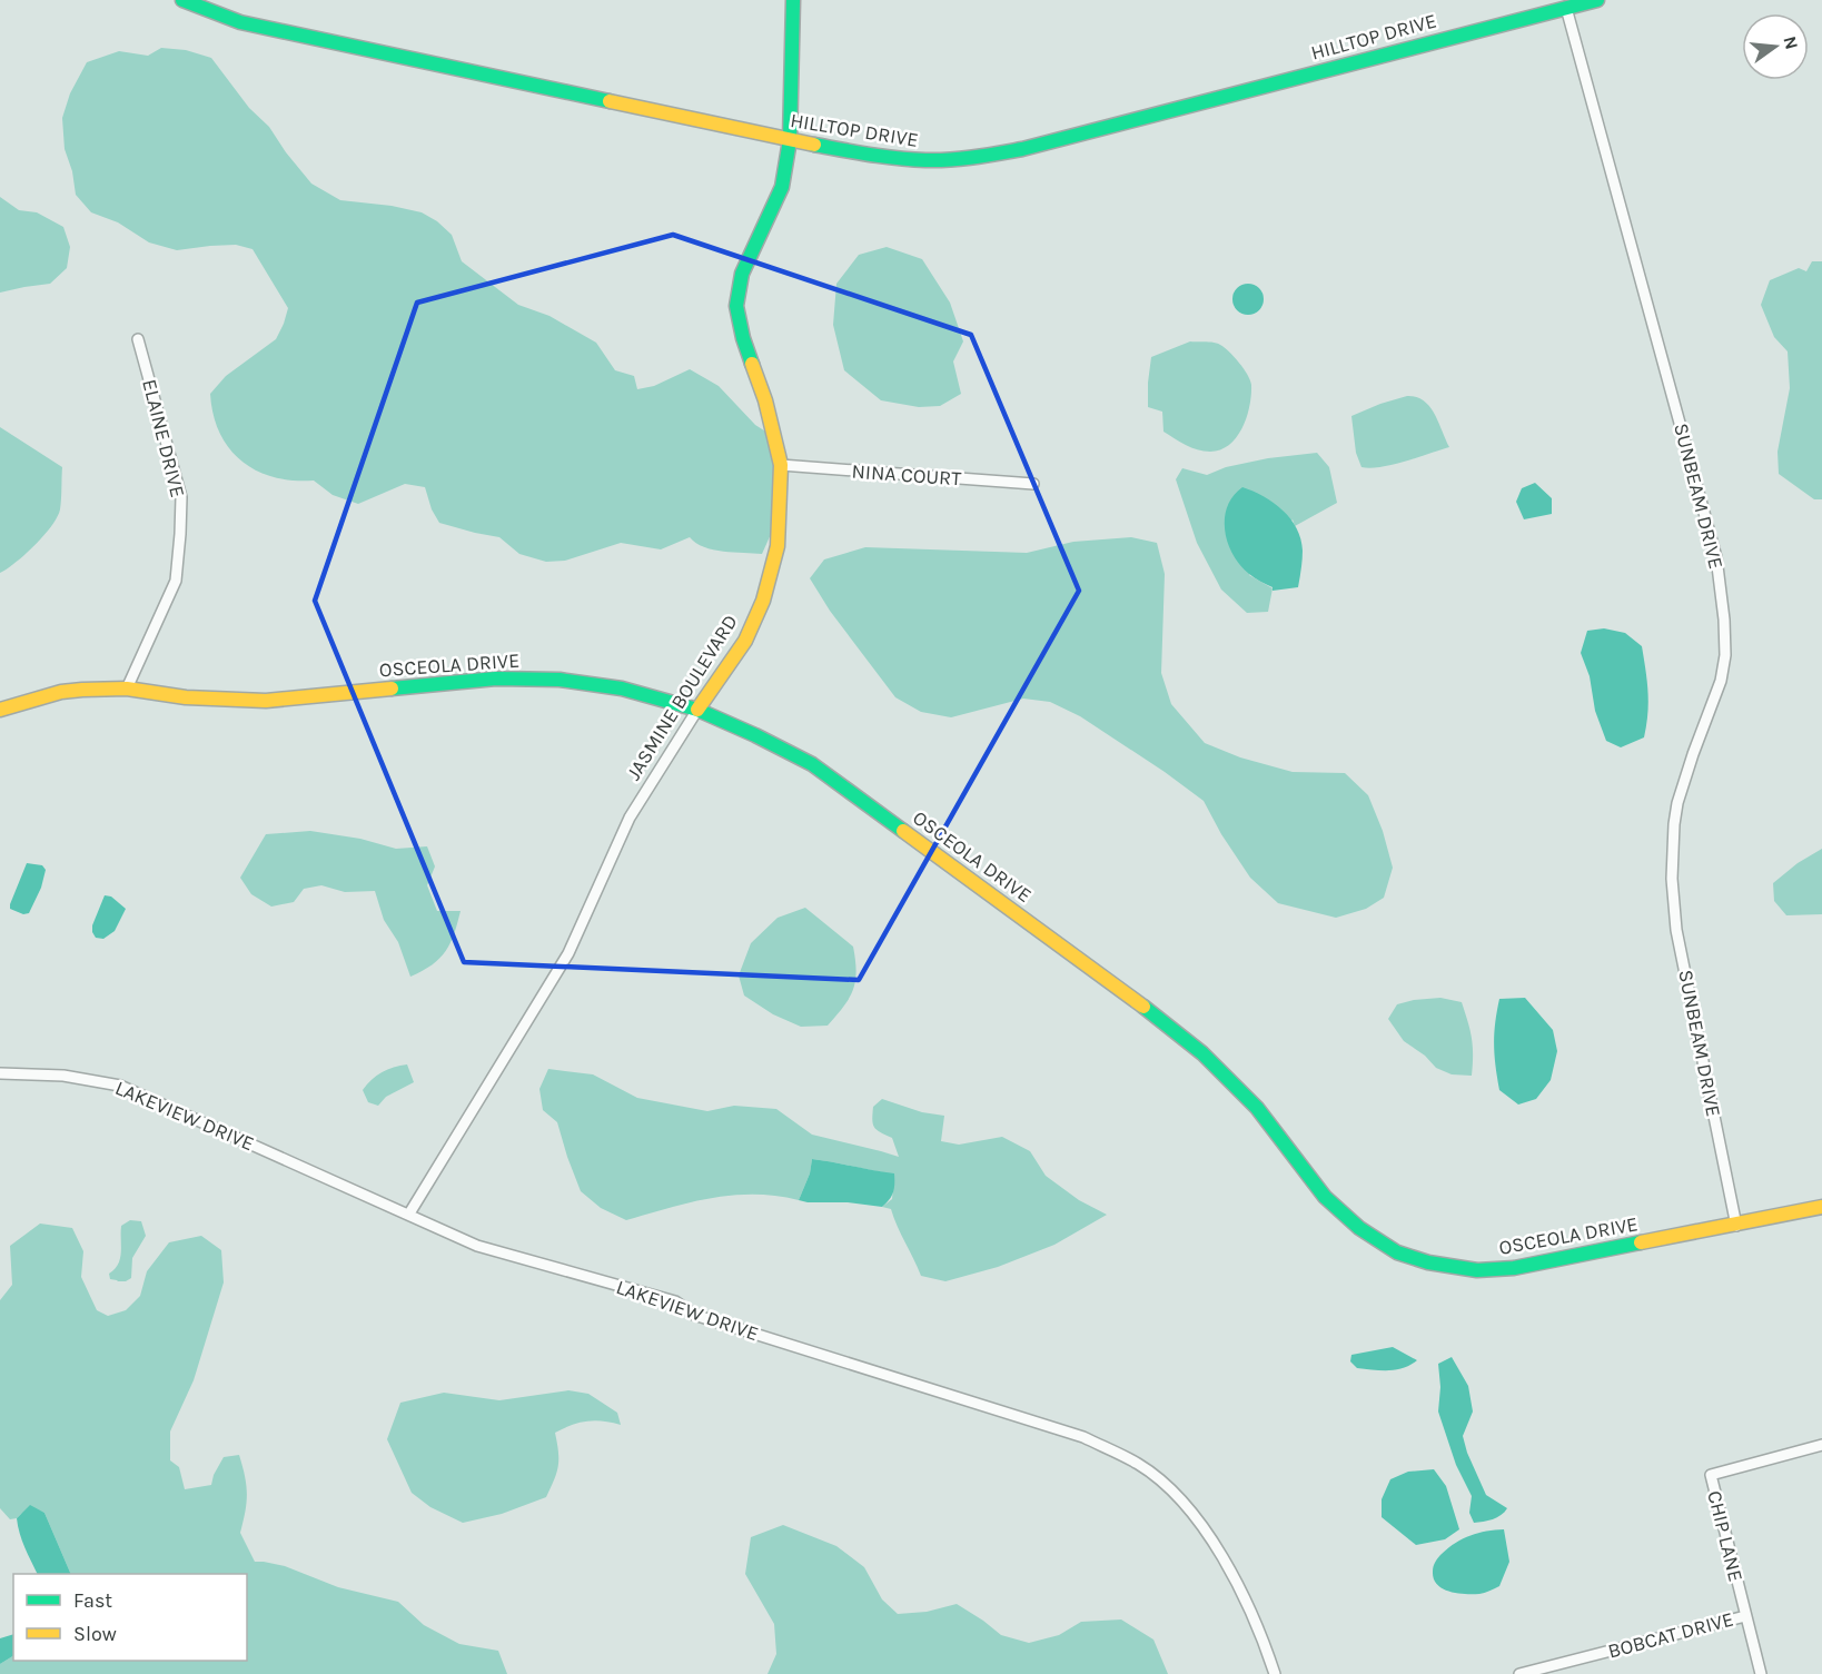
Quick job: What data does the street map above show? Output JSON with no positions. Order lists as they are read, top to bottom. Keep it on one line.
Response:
{"streets":{"street":["HILLTOP DRIVE","ELAINE DRIVE","NINA COURT","SUNBEAM DRIVE","OSCEOLA DRIVE","JASMINE BOULEVARD","LAKEVIEW DRIVE","CHIP LANE","BOBCAT DRIVE"]},"crossings":[["HILLTOP DRIVE","SUNBEAM DRIVE"],["HILLTOP DRIVE","JASMINE BOULEVARD"],["ELAINE DRIVE","OSCEOLA DRIVE"],["NINA COURT","JASMINE BOULEVARD"],["SUNBEAM DRIVE","OSCEOLA DRIVE"],["OSCEOLA DRIVE","JASMINE BOULEVARD"],["JASMINE BOULEVARD","LAKEVIEW DRIVE"],["CHIP LANE","BOBCAT DRIVE"]],"legend":["Fast","Slow"],"north":"right"}
